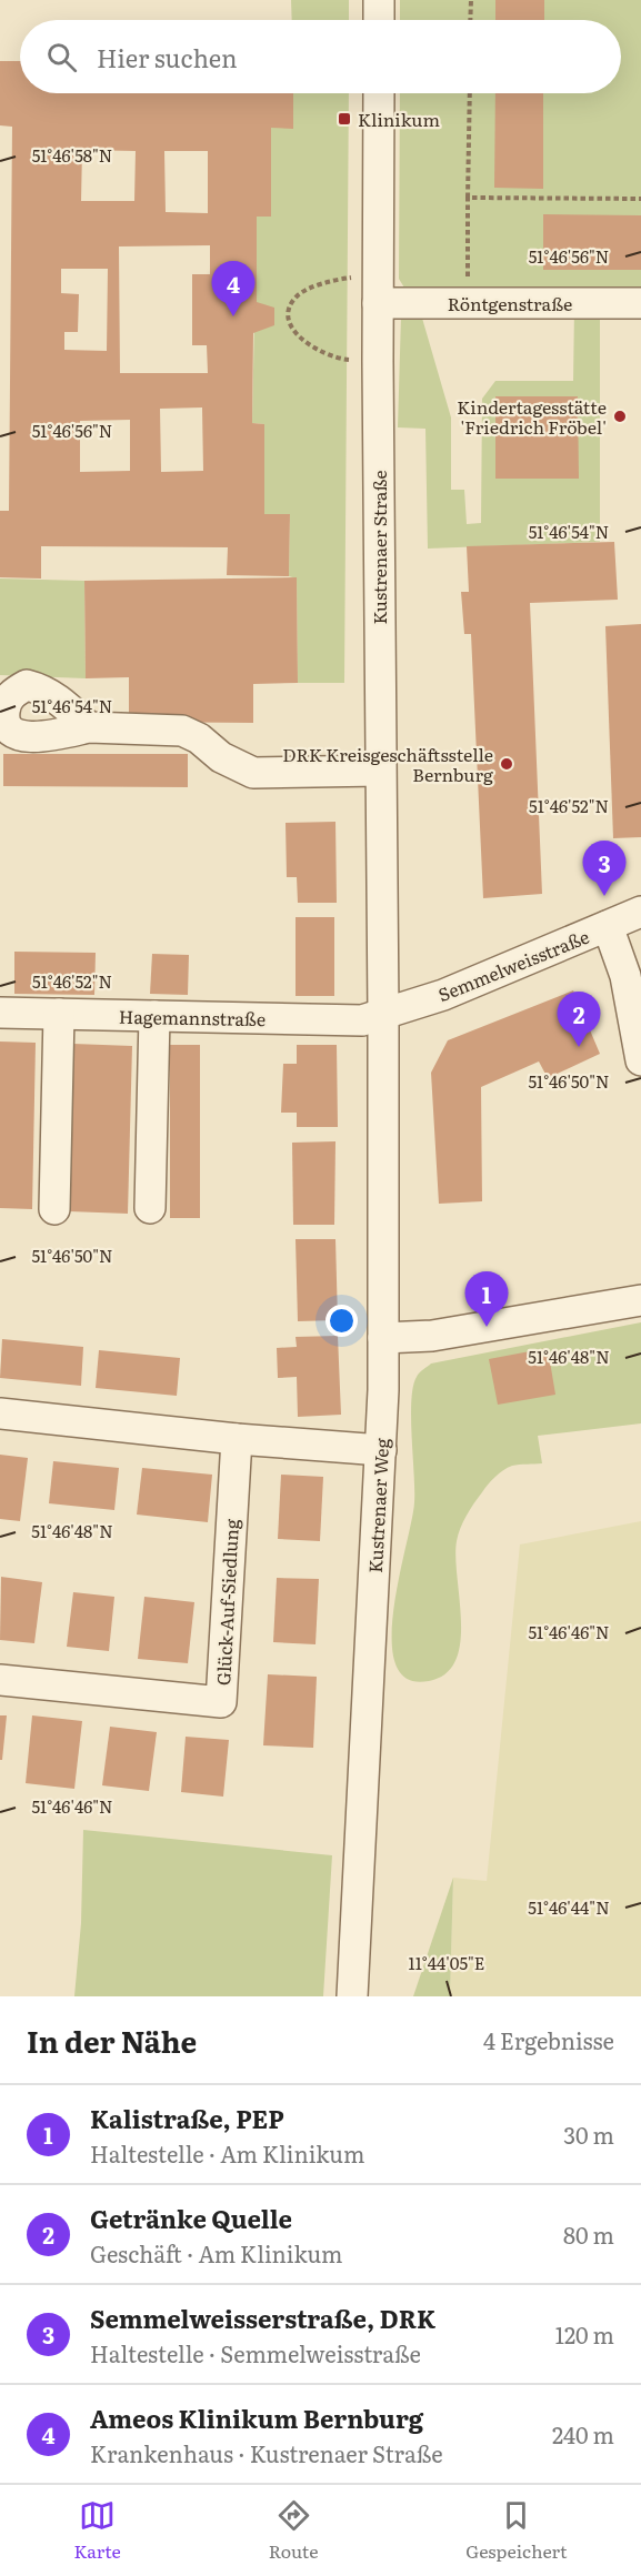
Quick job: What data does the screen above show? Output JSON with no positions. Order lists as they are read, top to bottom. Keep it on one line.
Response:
{"streets":{"street":["Röntgenstraße","Kustrenaer Straße","Semmelweisstraße","Hagemannstraße","Kustrenaer Weg","Glück-Auf-Siedlung"]},"crossings":[["Röntgenstraße","Kustrenaer Straße"],["Kustrenaer Straße","Semmelweisstraße"],["Kustrenaer Straße","Hagemannstraße"],["Kustrenaer Straße","Kustrenaer Weg"],["Semmelweisstraße","Hagemannstraße"],["Semmelweisstraße","Kustrenaer Weg"],["Hagemannstraße","Kustrenaer Weg"]],"places":{"transit":["Klinikum"],"other":["Kindertagesstätte 'Friedrich Fröbel'","DRK Kreisgeschäftsstelle Bernburg"]},"page":{"search":"Hier suchen","pins":["4","3","2","1"],"heading":["In der Nähe","4 Ergebnisse"],"list":[{"mark":"1","name":"Kalistraße, PEP","note":"Haltestelle · Am Klinikum","value":"30 m"},{"mark":"2","name":"Getränke Quelle","note":"Geschäft · Am Klinikum","value":"80 m"},{"mark":"3","name":"Semmelweisserstraße, DRK","note":"Haltestelle · Semmelweisstraße","value":"120 m"},{"mark":"4","name":"Ameos Klinikum Bernburg","note":"Krankenhaus · Kustrenaer Straße","value":"240 m"}],"nav":["Karte","Route","Gespeichert"]},"coordinates":["51°46'58\"N","51°46'56\"N","51°46'54\"N","51°46'52\"N","51°46'50\"N","51°46'48\"N","51°46'46\"N","51°46'44\"N","11°44'05\"E"]}
